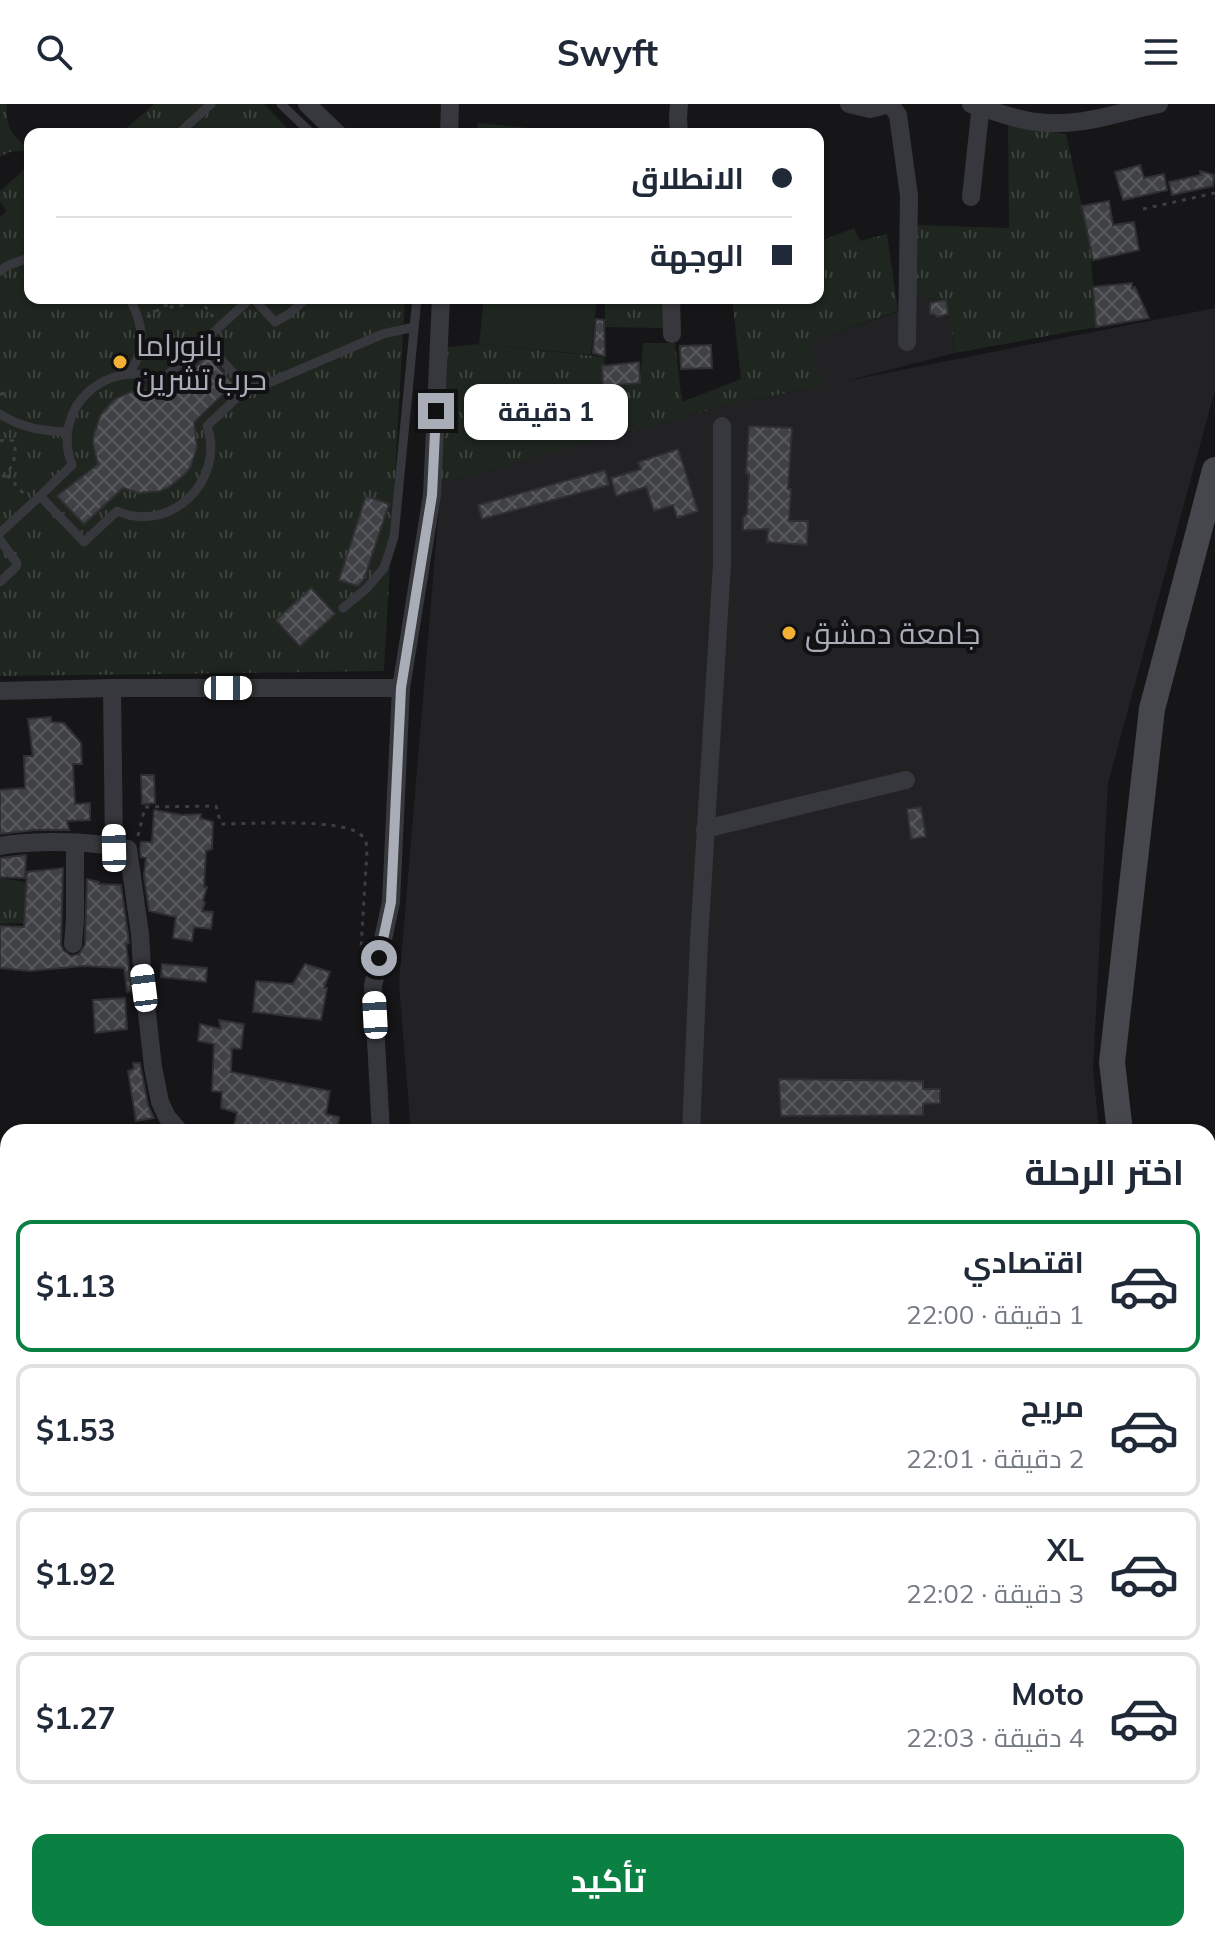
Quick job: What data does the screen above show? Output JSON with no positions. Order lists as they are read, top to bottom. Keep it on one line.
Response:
{"places":["بانوراما حرب تشرين","جامعة دمشق"],"page":{"header":"Swyft","banner":["الانطلاق","الوجهة"],"bubble":"1 دقيقة","heading":"اختر الرحلة","list":[{"name":"اقتصادي","note":"1 دقيقة · 22:00","value":"$1.13"},{"name":"مريح","note":"2 دقيقة · 22:01","value":"$1.53"},{"name":"XL","note":"3 دقيقة · 22:02","value":"$1.92"},{"name":"Moto","note":"4 دقيقة · 22:03","value":"$1.27"}],"buttons":"تأكيد"}}
